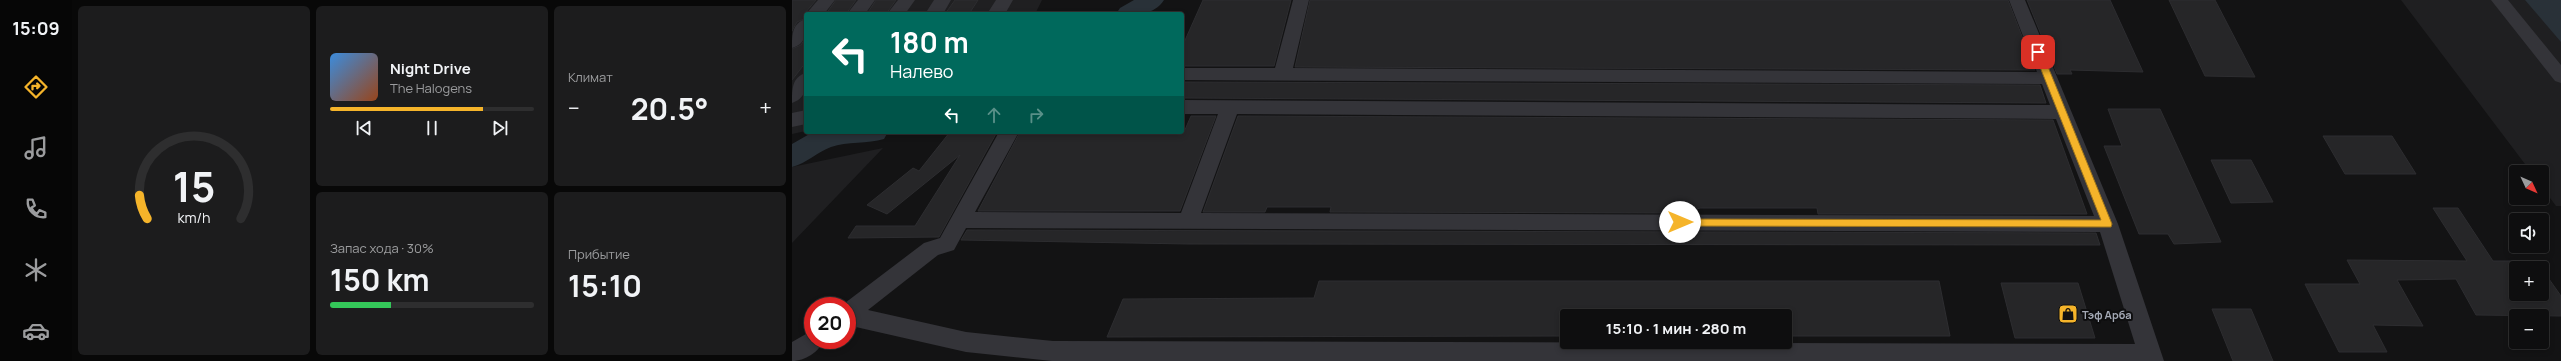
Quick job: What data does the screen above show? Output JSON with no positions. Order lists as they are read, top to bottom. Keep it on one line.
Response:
{"places":{"shop":["Тэф Арба"]},"north":"bottom right","page":{"tabs":"15:09","tile":["Климат",["Запас хода · 30%","150 km"],["Прибытие","15:10"]],"turn":["180 m","Налево"],"song":["Night Drive","The Halogens"],"heat":["−","20.5°","+"],"map_buttons":["+","−"],"limit":"20","trip":"15:10 · 1 мин · 280 m","gauge":["15","km/h"]}}
